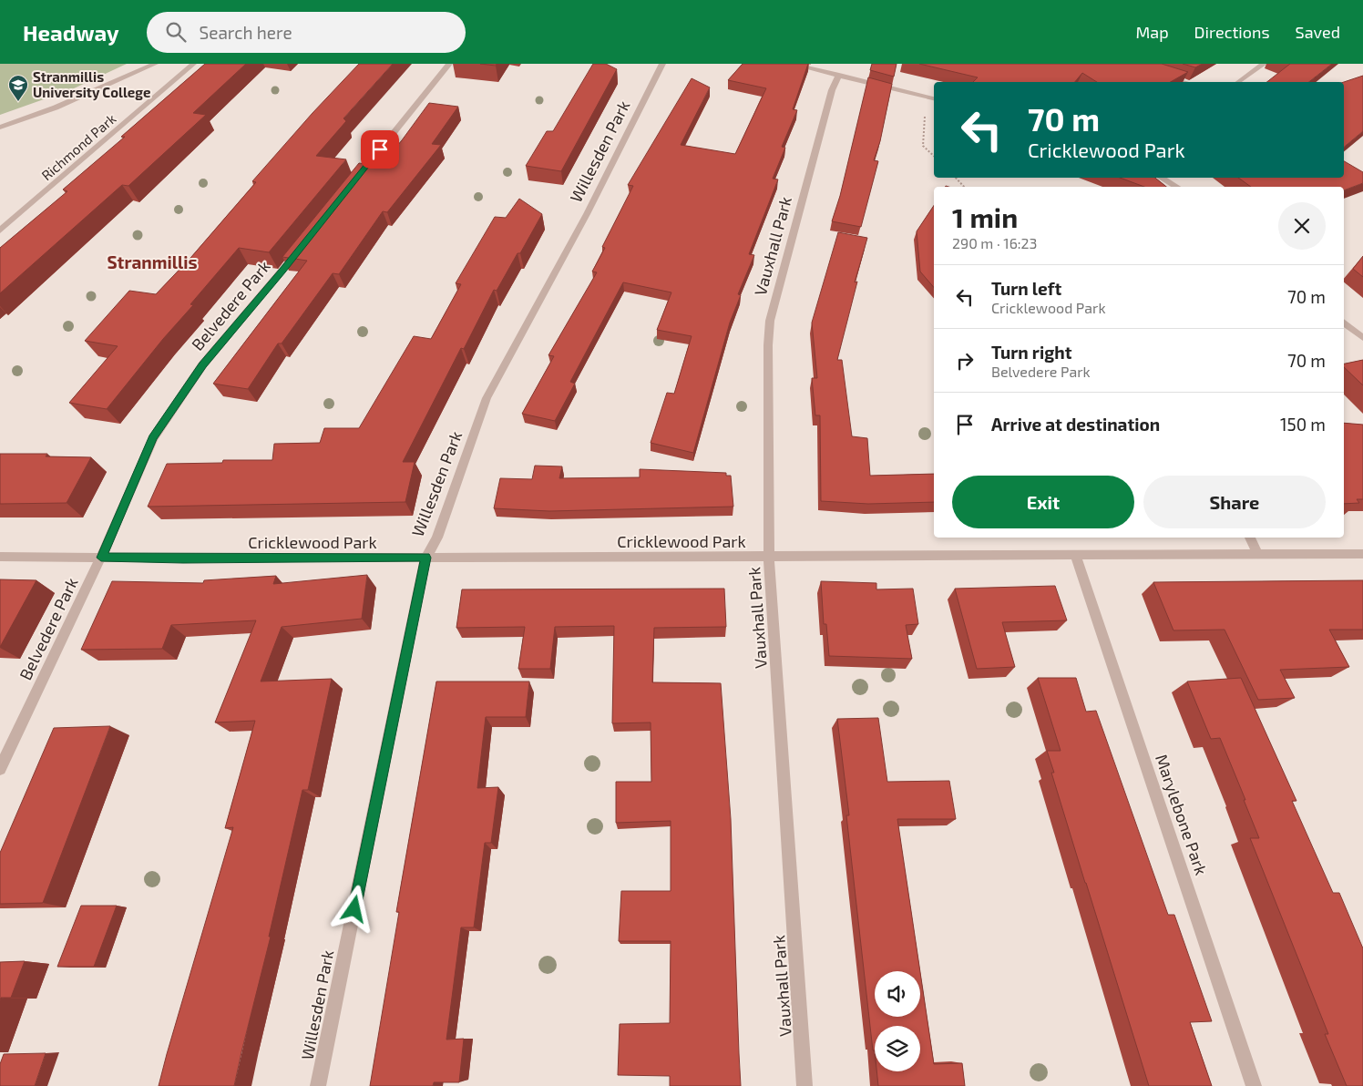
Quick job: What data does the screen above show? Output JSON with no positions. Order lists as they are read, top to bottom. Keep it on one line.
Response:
{"streets":{"street":["Richmond Park","Willesden Park","Vauxhall Park","Belvedere Park","Cricklewood Park","Marylebone Park"]},"crossings":[["Willesden Park","Cricklewood Park"],["Vauxhall Park","Cricklewood Park"],["Belvedere Park","Cricklewood Park"],["Cricklewood Park","Marylebone Park"]],"districts":["Stranmillis"],"places":{"school or university":["Stranmillis University College"]},"page":{"header":"Headway","search":"Search here","nav":["Map","Directions","Saved"],"turn":["70 m","Cricklewood Park"],"heading":["1 min","290 m · 16:23"],"list":[{"name":"Turn left","note":"Cricklewood Park","value":"70 m"},{"name":"Turn right","note":"Belvedere Park","value":"70 m"},{"name":"Arrive at destination","value":"150 m"}],"buttons":["Exit","Share"]}}
